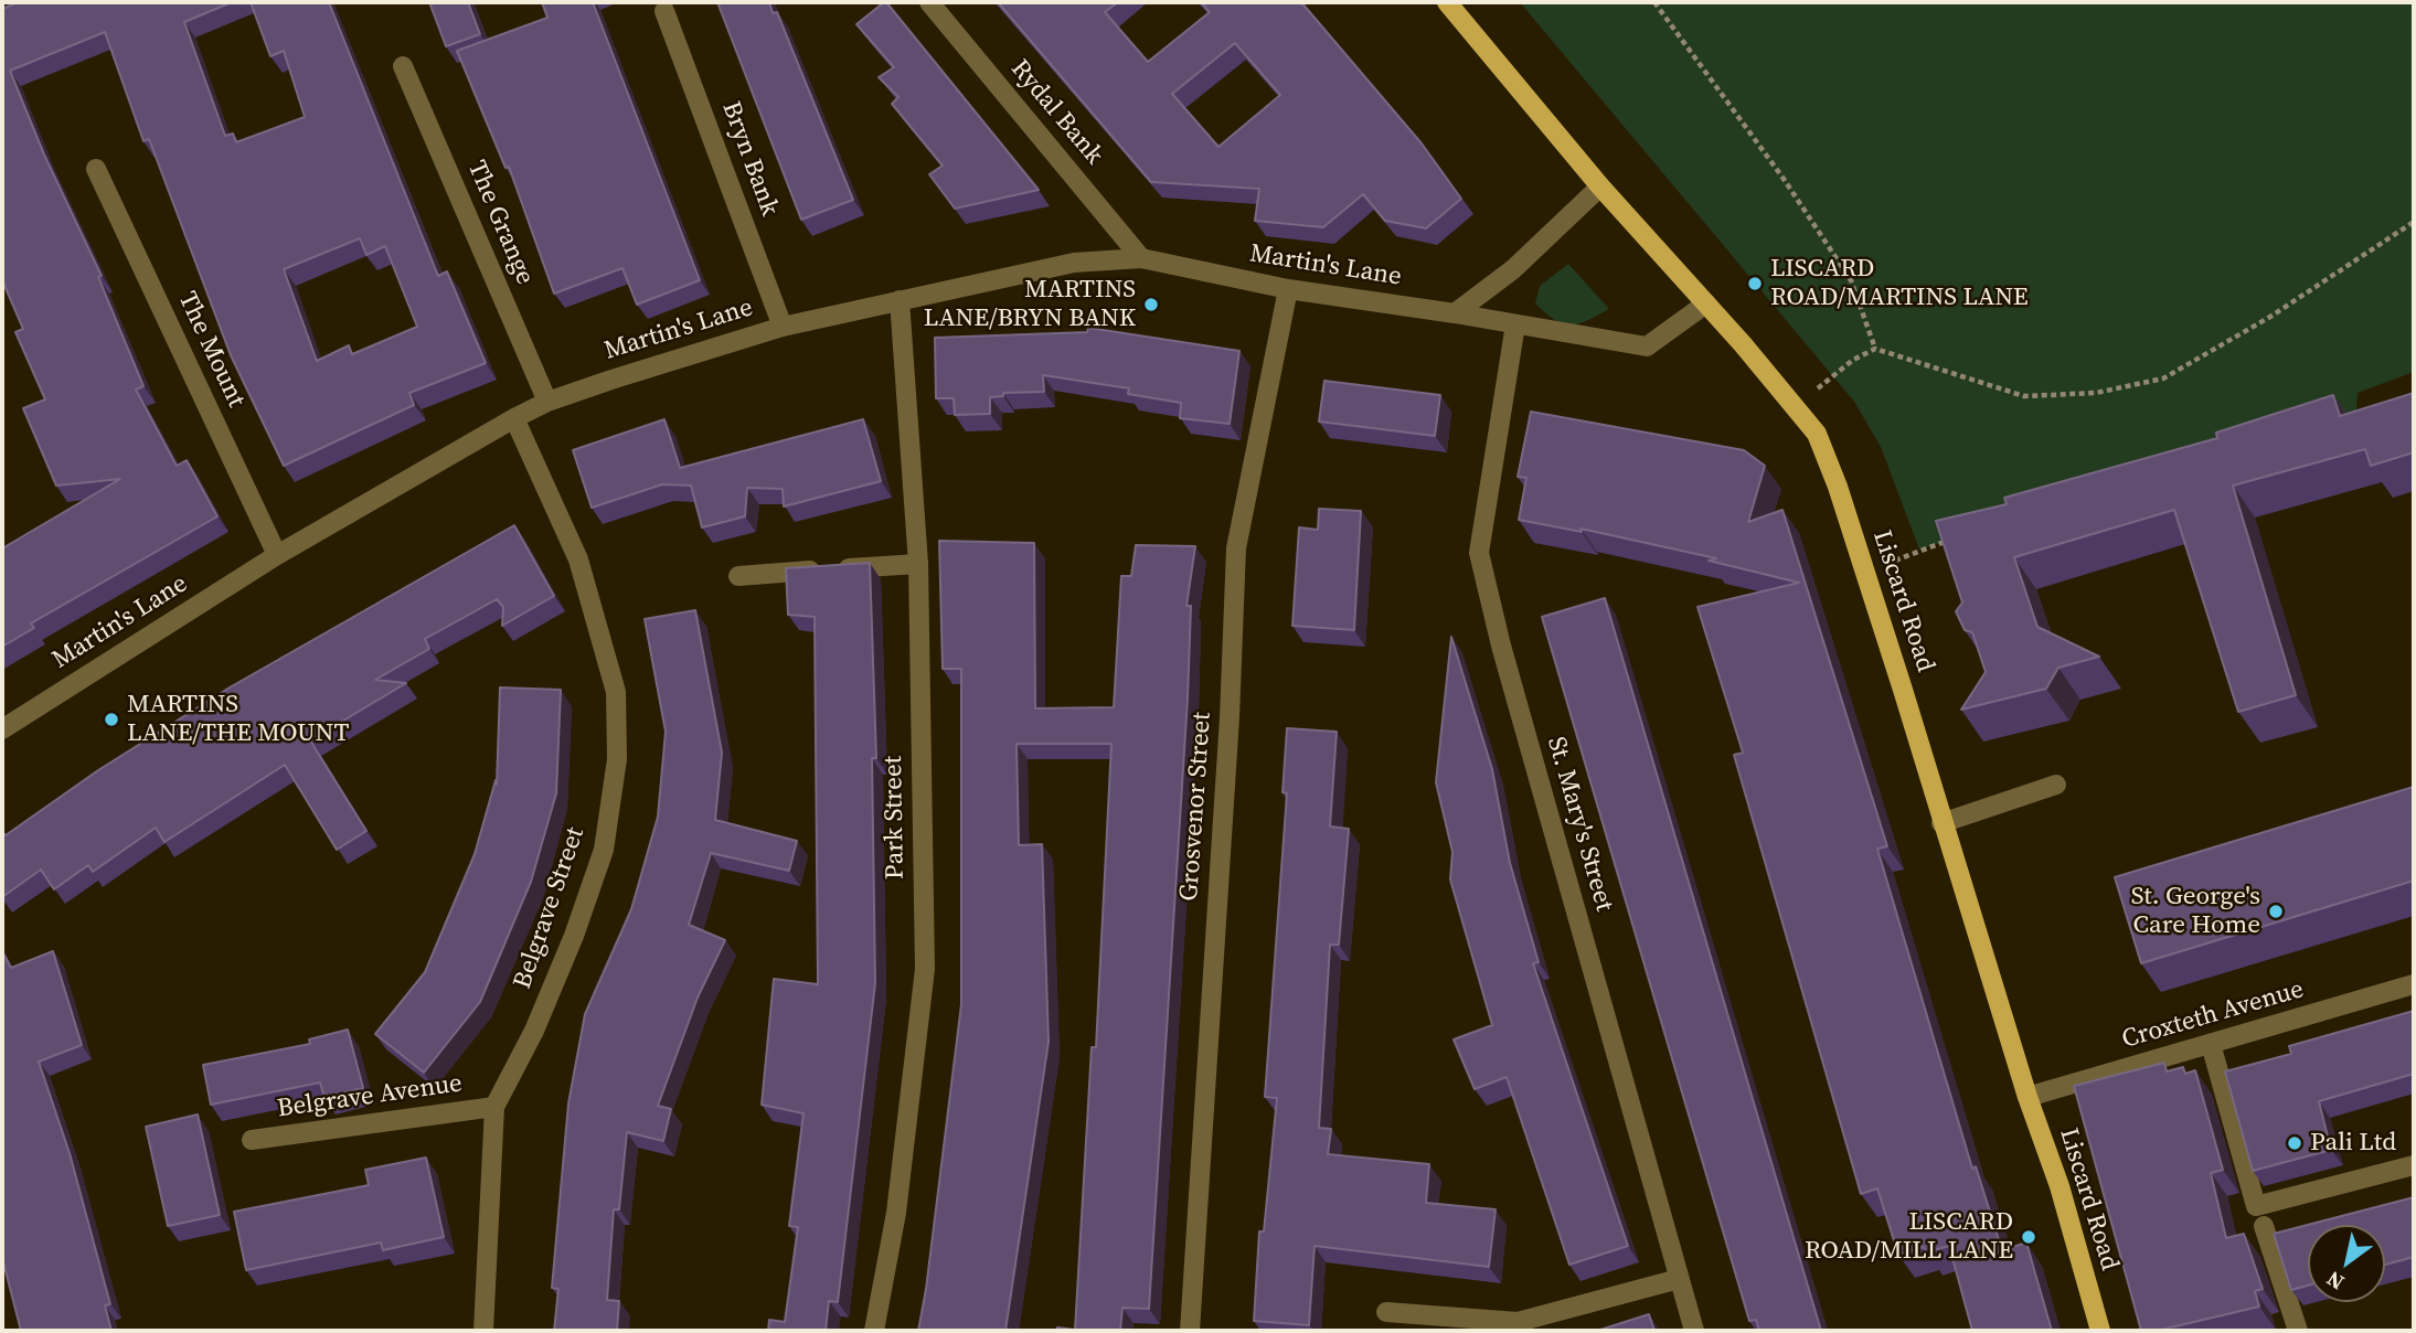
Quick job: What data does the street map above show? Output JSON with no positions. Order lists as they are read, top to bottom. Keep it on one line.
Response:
{"streets":{"main road":["Liscard Road"],"street":["Rydal Bank","Bryn Bank","The Grange","Martin's Lane","The Mount","Grosvenor Street","Park Street","St. Mary's Street","Belgrave Street","Croxteth Avenue","Belgrave Avenue"]},"crossings":[["Rydal Bank","Martin's Lane"],["Bryn Bank","Martin's Lane"],["The Grange","Martin's Lane"],["Martin's Lane","The Mount"],["Martin's Lane","Liscard Road"],["Martin's Lane","Grosvenor Street"],["Martin's Lane","Park Street"],["Martin's Lane","St. Mary's Street"],["Martin's Lane","Belgrave Street"],["Liscard Road","Croxteth Avenue"],["Belgrave Street","Belgrave Avenue"]],"places":["LISCARD ROAD/MARTINS LANE","MARTINS LANE/BRYN BANK","MARTINS LANE/THE MOUNT","St. George's Care Home","Pali Ltd","LISCARD ROAD/MILL LANE"],"north":"bottom left"}
